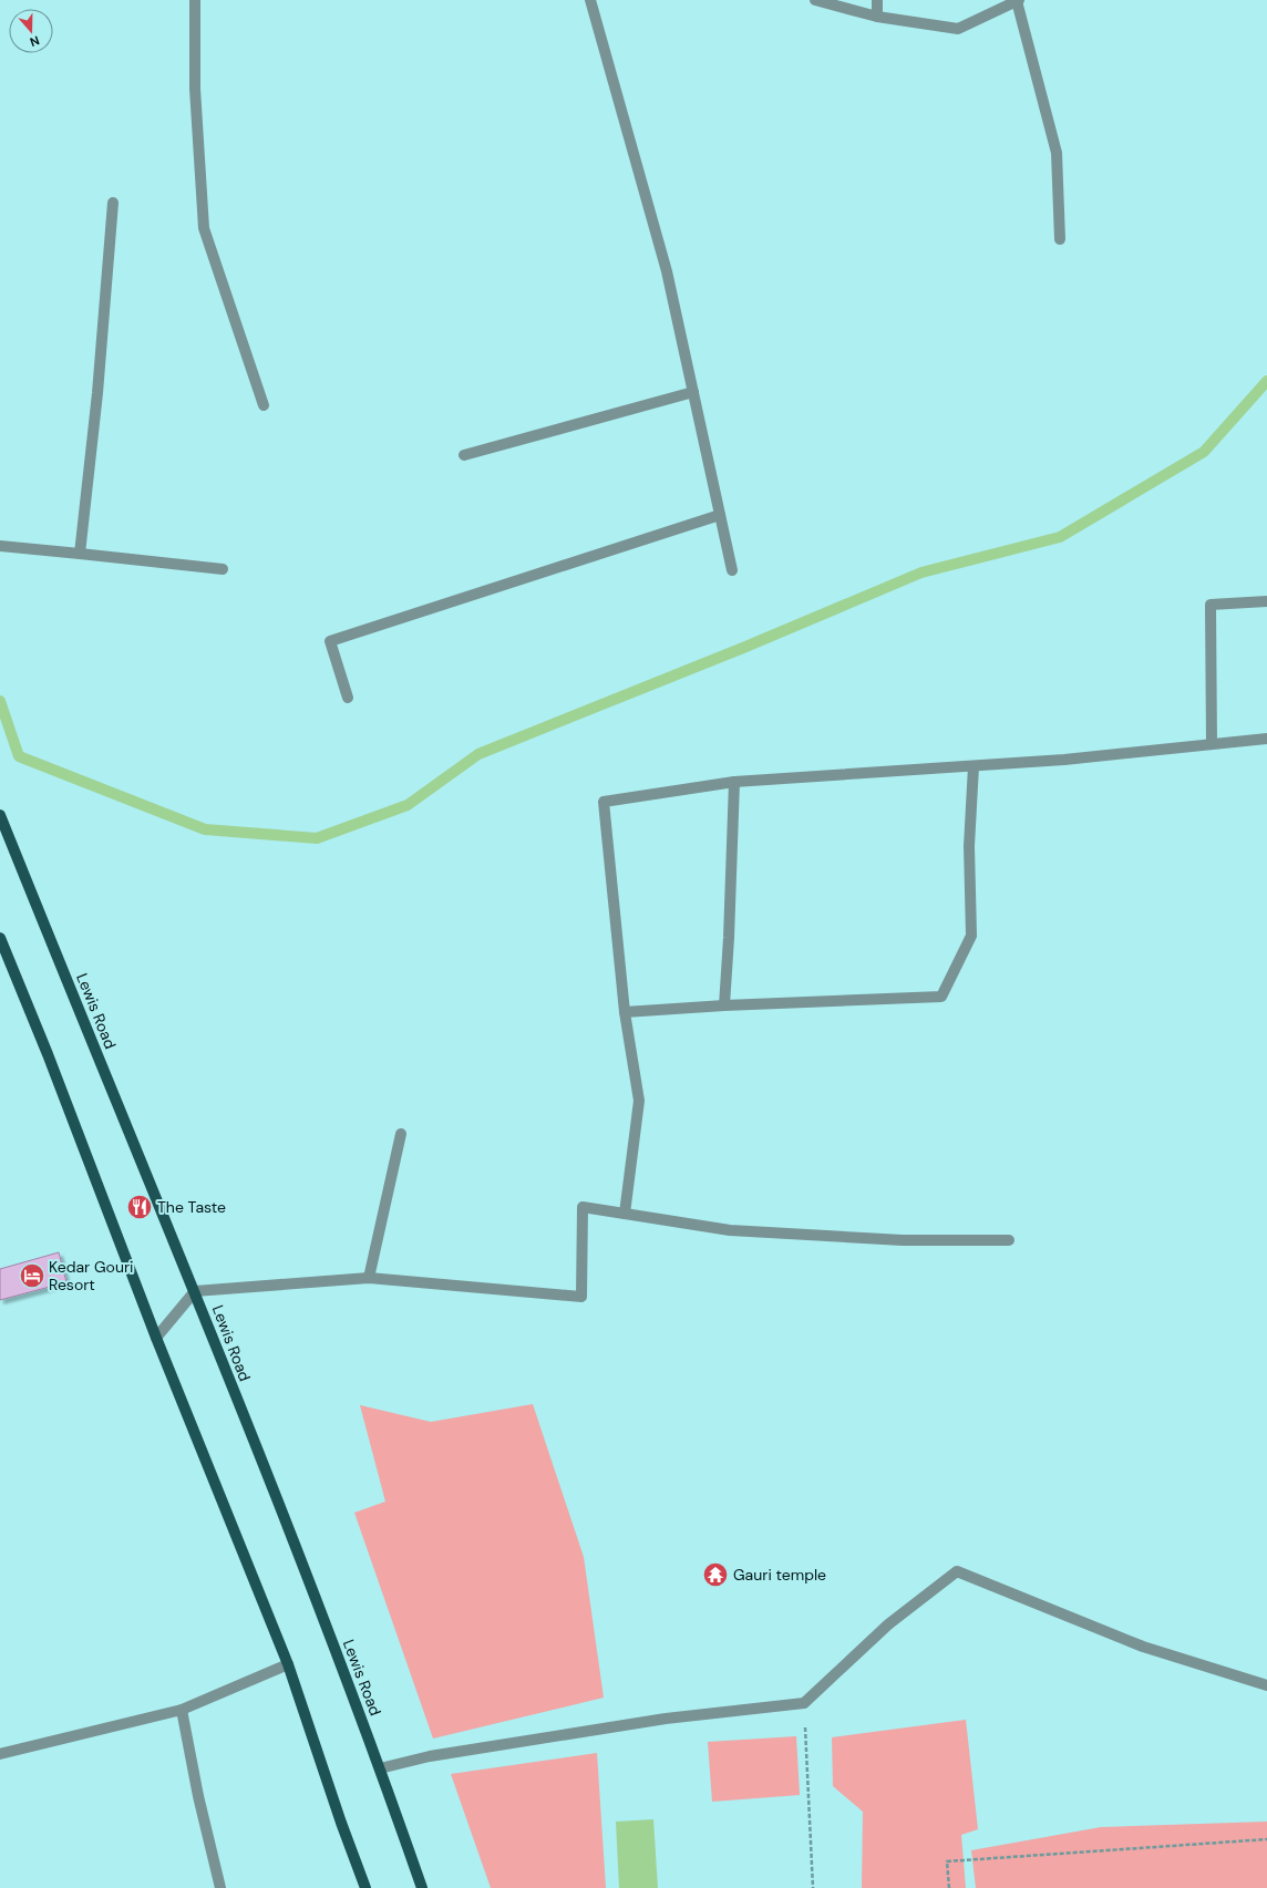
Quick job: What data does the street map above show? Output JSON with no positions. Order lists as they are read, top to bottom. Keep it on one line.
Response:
{"streets":{"main road":["Lewis Road"]},"places":{"restaurant":["The Taste"],"hotel":["Kedar Gouri Resort"],"temple":["Gauri temple"]},"north":"bottom"}
